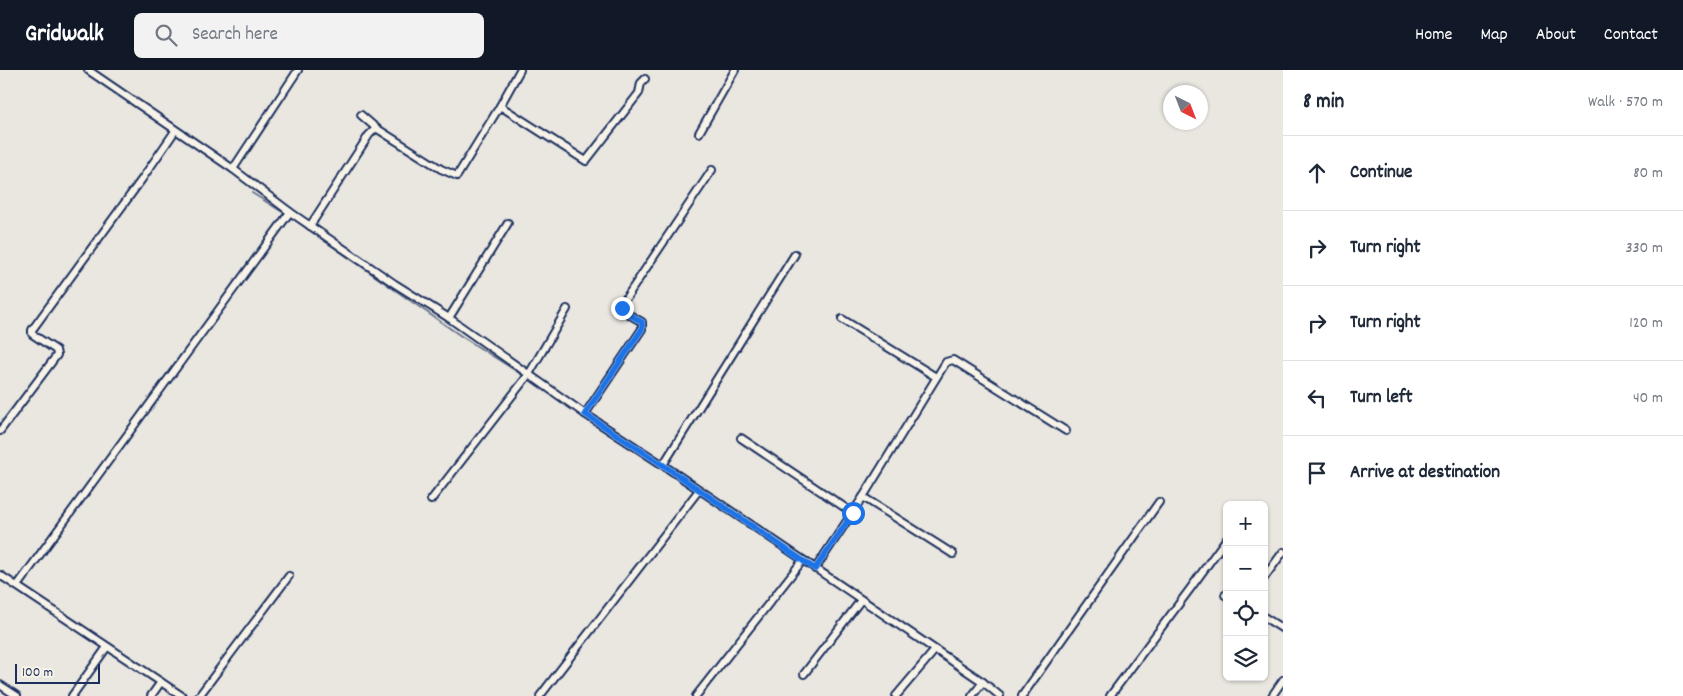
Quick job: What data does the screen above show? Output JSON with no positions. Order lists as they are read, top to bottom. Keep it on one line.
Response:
{"scale_bar":"100 m","north":"bottom right","page":{"header":"Gridwalk","search":"Search here","nav":["Home","Map","About","Contact"],"heading":["8 min","Walk · 570 m"],"list":[["Continue","80 m"],["Turn right","330 m"],["Turn right","120 m"],["Turn left","40 m"],"Arrive at destination"],"map_buttons":["+","−"],"scale":"100 m"}}
